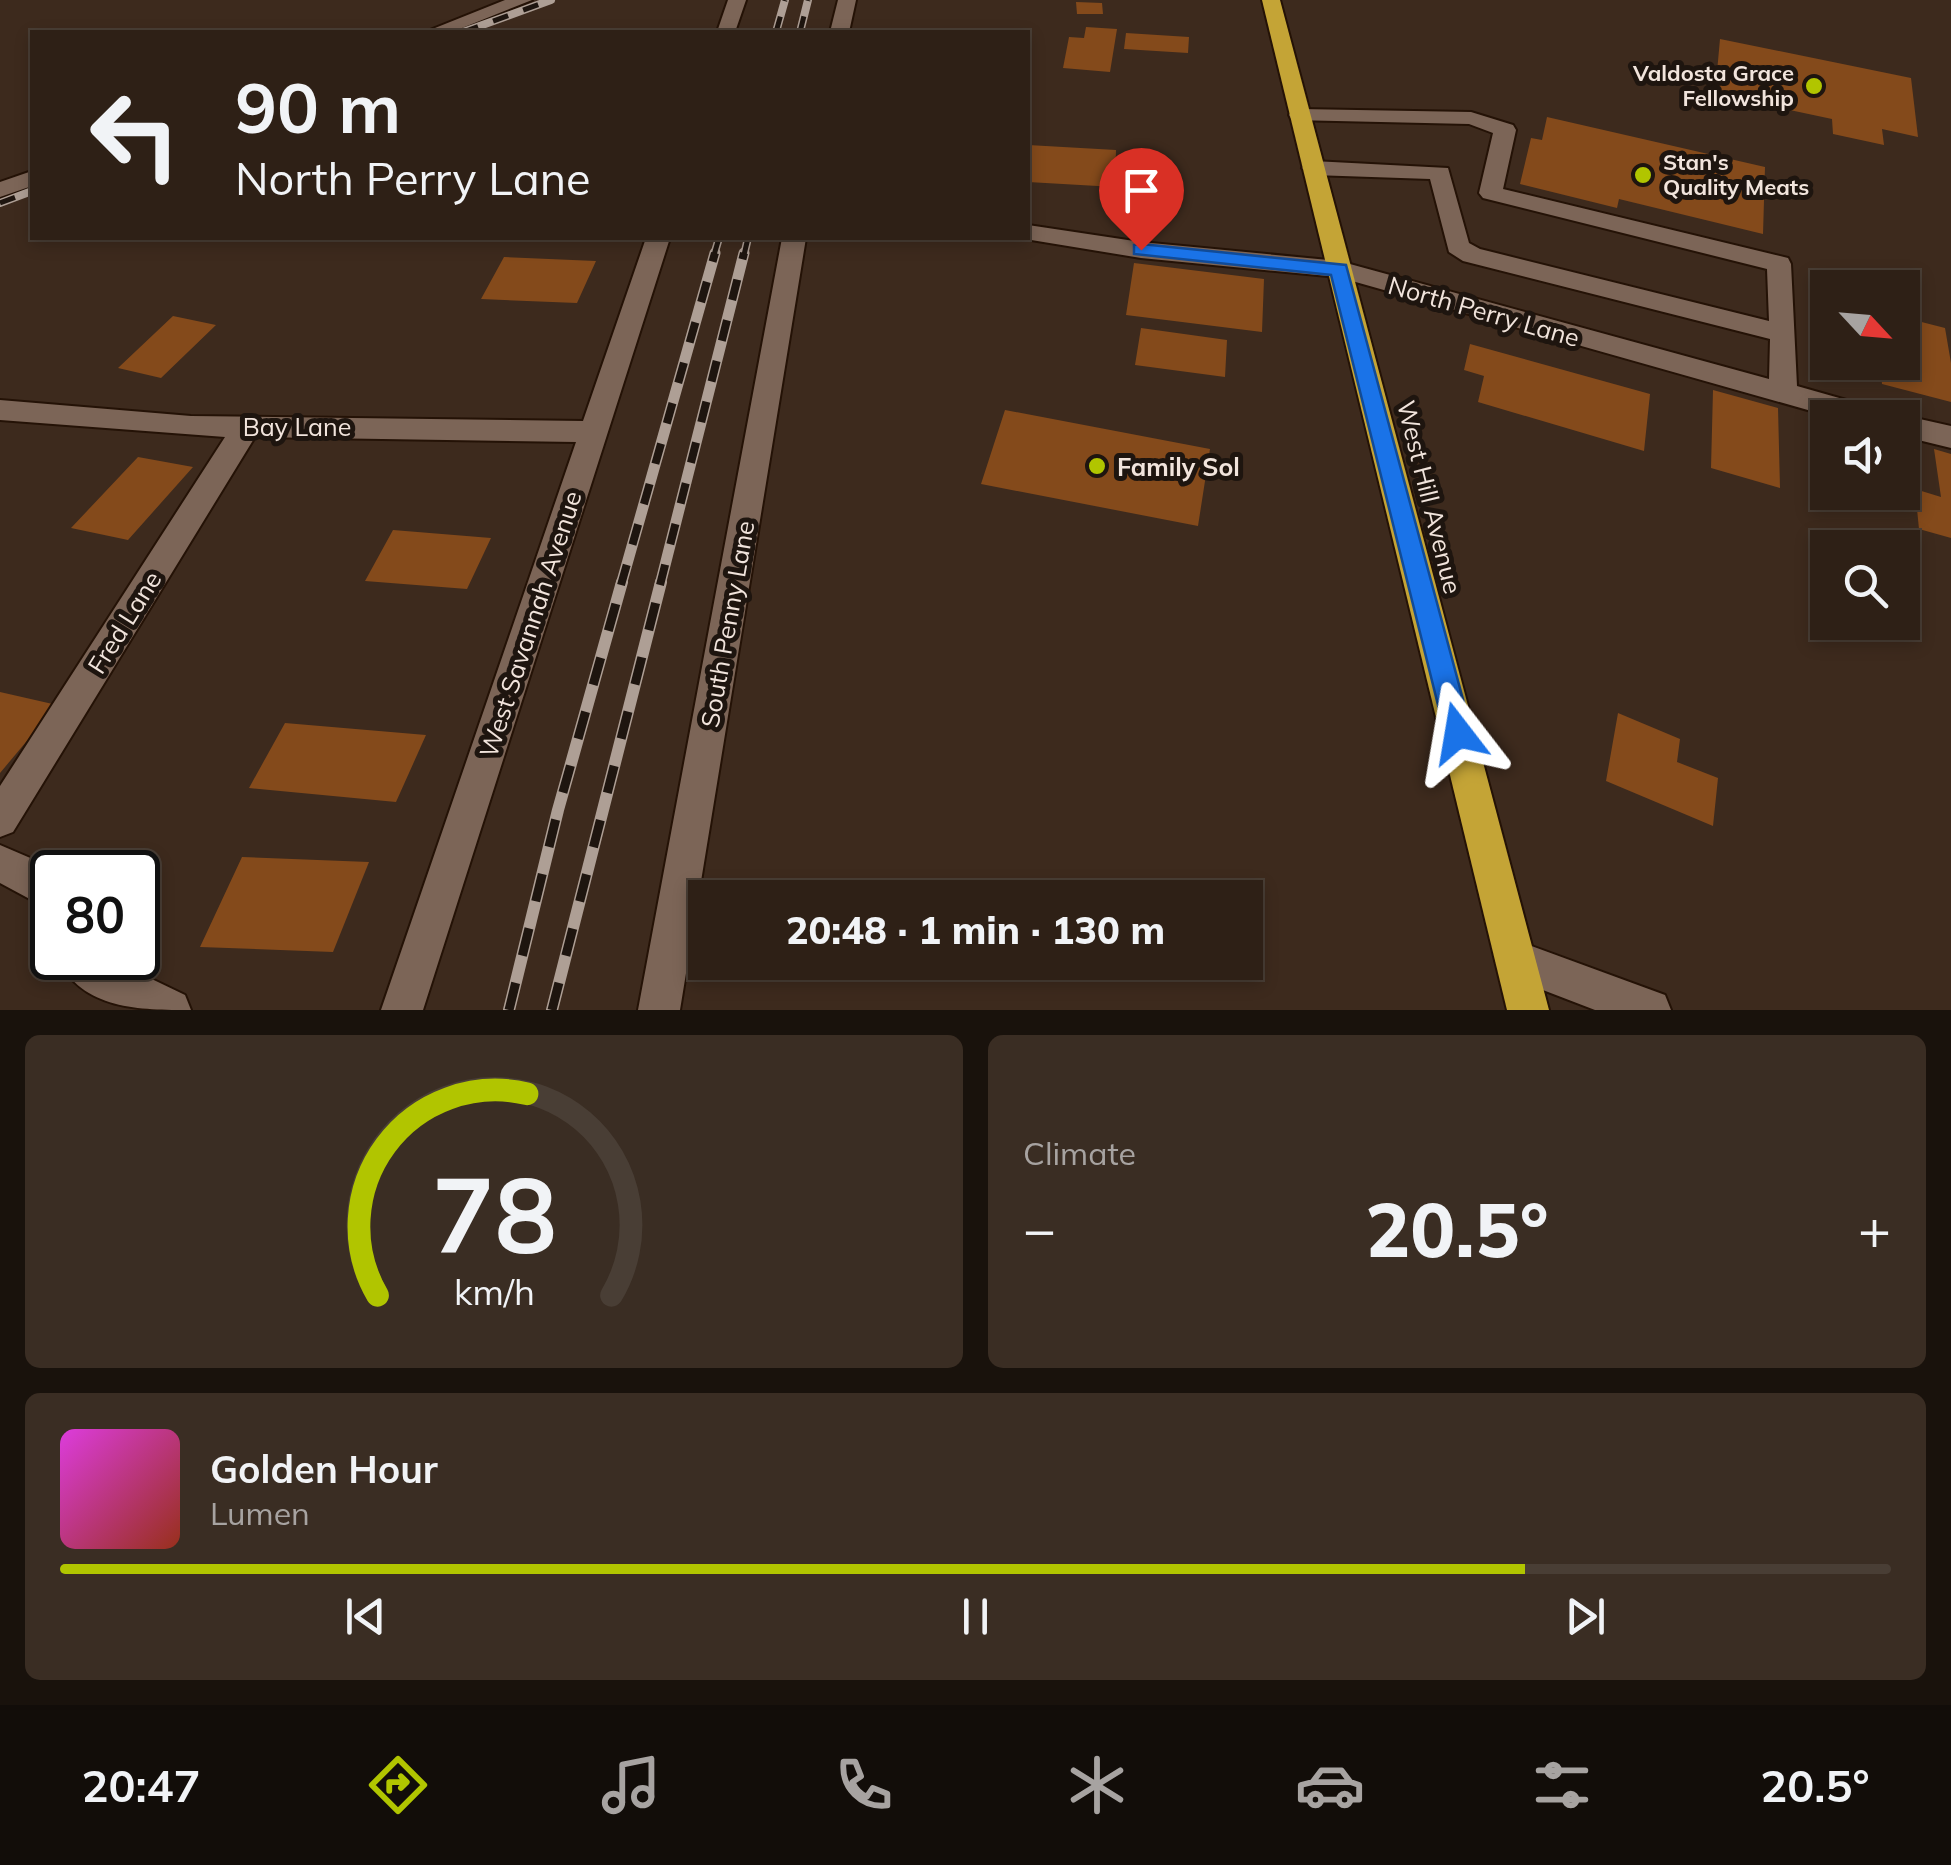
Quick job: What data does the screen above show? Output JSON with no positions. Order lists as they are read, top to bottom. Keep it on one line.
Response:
{"streets":{"highway":["West Hill Avenue"],"street":["North Perry Lane","Bay Lane","Fred Lane","West Savannah Avenue","South Penny Lane"]},"crossings":[["North Perry Lane","West Hill Avenue"],["Bay Lane","Fred Lane"],["Bay Lane","West Savannah Avenue"]],"places":["Valdosta Grace Fellowship","Stan's Quality Meats","Family Sol"],"north":"bottom right","page":{"turn":["90 m","North Perry Lane"],"limit":"80","trip":"20:48 · 1 min · 130 m","tile":"Climate","heat":["−","20.5°","+"],"song":["Golden Hour","Lumen"],"tabs":["20:47","20.5°"],"gauge":["78","km/h"]}}
